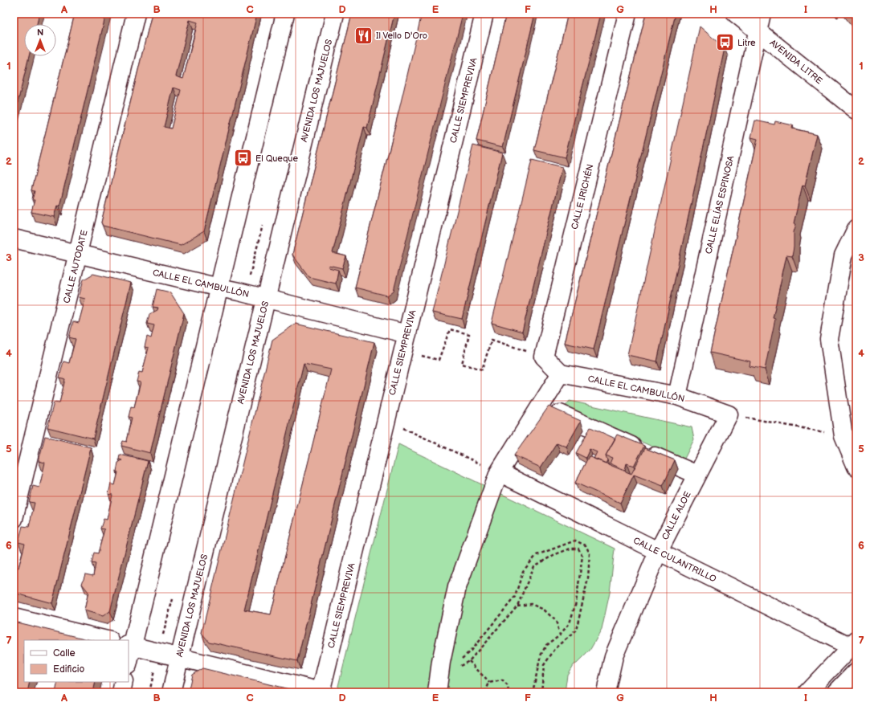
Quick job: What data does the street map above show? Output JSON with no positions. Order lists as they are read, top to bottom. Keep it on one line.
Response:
{"streets":{"street":["AVENIDA LITRE","AVENIDA LOS MAJUELOS","CALLE SIEMPREVIVA","CALLE IRICHÉN","CALLE ELÍAS ESPINOSA","CALLE AUTODATE","CALLE EL CAMBULLÓN","CALLE ALOE","CALLE CULANTRILLO"]},"crossings":[["AVENIDA LITRE","CALLE ELÍAS ESPINOSA"],["AVENIDA LOS MAJUELOS","CALLE EL CAMBULLÓN"],["CALLE SIEMPREVIVA","CALLE EL CAMBULLÓN"],["CALLE ELÍAS ESPINOSA","CALLE EL CAMBULLÓN"],["CALLE AUTODATE","CALLE EL CAMBULLÓN"],["CALLE EL CAMBULLÓN","CALLE ALOE"],["CALLE ALOE","CALLE CULANTRILLO"]],"places":{"restaurant":["Il Vello D'Oro"],"bus stop":["Litre","El Queque"]},"legend":["Calle","Edificio"],"north":"top","grid":{"columns":["A","B","C","D","E","F","G","H","I"],"rows":["1","2","3","4","5","6","7"]}}
